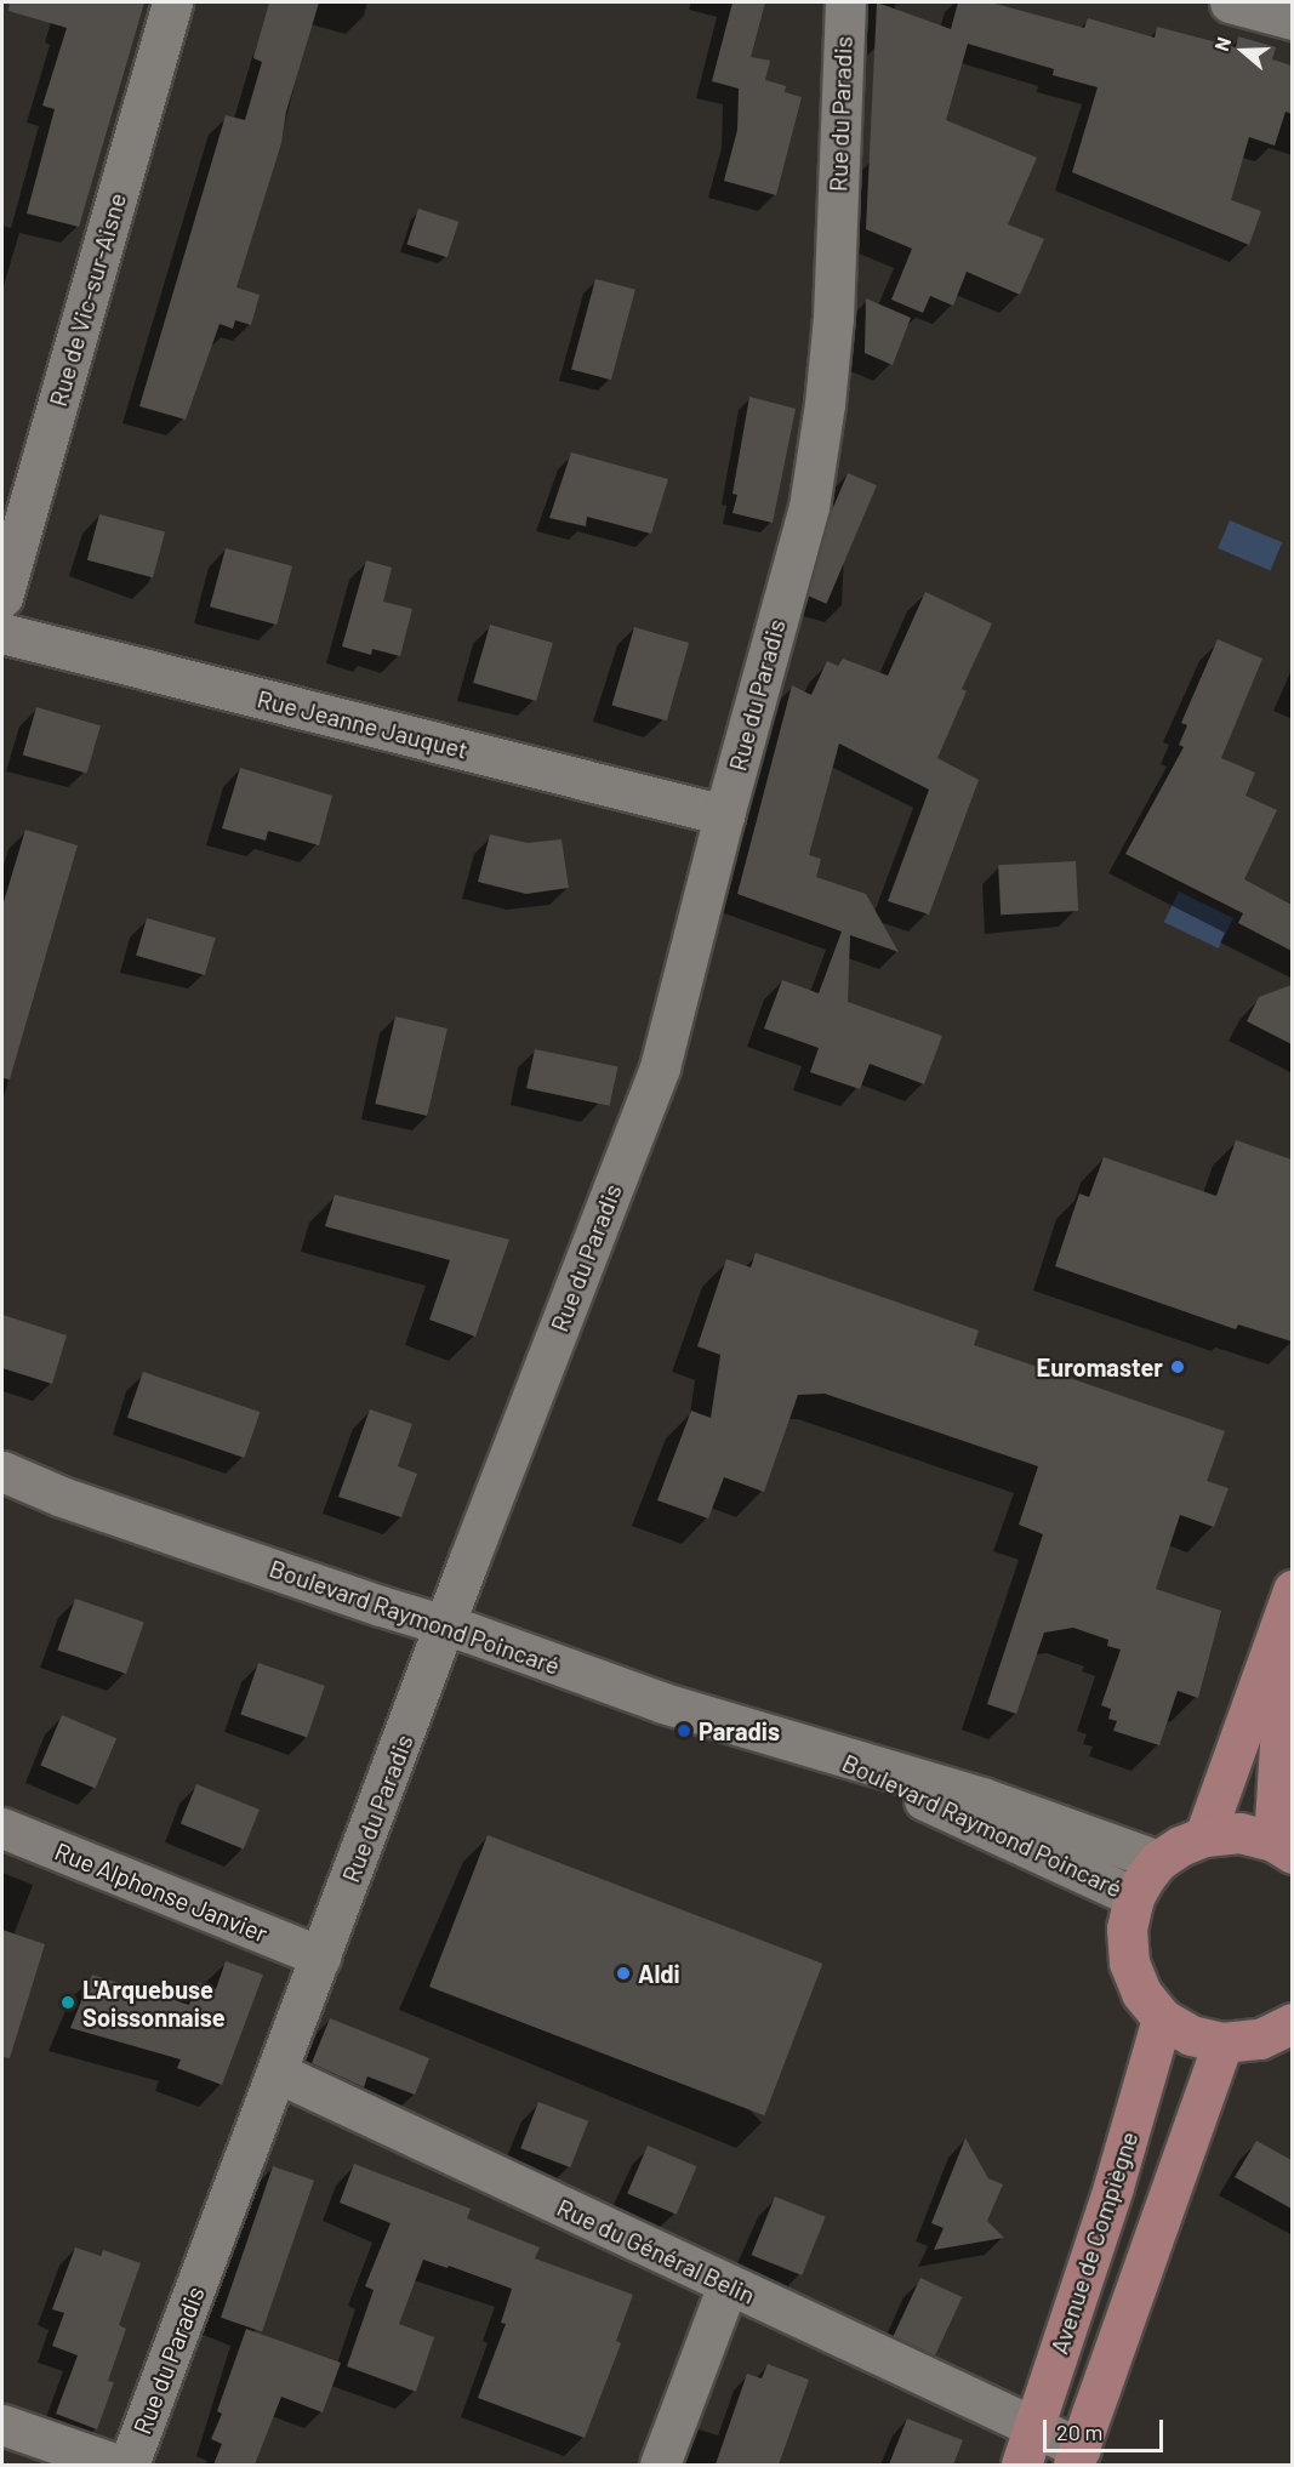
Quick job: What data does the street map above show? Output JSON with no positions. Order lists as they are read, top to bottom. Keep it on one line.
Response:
{"streets":{"main road":["Avenue de Compiègne"],"street":["Rue du Paradis","Rue de Vic-sur-Aisne","Rue Jeanne Jauquet","Boulevard Raymond Poincaré","Rue Alphonse Janvier","Rue du Général Belin"]},"crossings":[["Rue du Paradis","Rue Jeanne Jauquet"],["Rue du Paradis","Boulevard Raymond Poincaré"],["Rue du Paradis","Rue Alphonse Janvier"],["Rue du Paradis","Rue du Général Belin"],["Avenue de Compiègne","Rue du Général Belin"]],"places":["Euromaster","Paradis","Aldi","L'Arquebuse Soissonnaise"],"scale_bar":"20 m","north":"left"}
